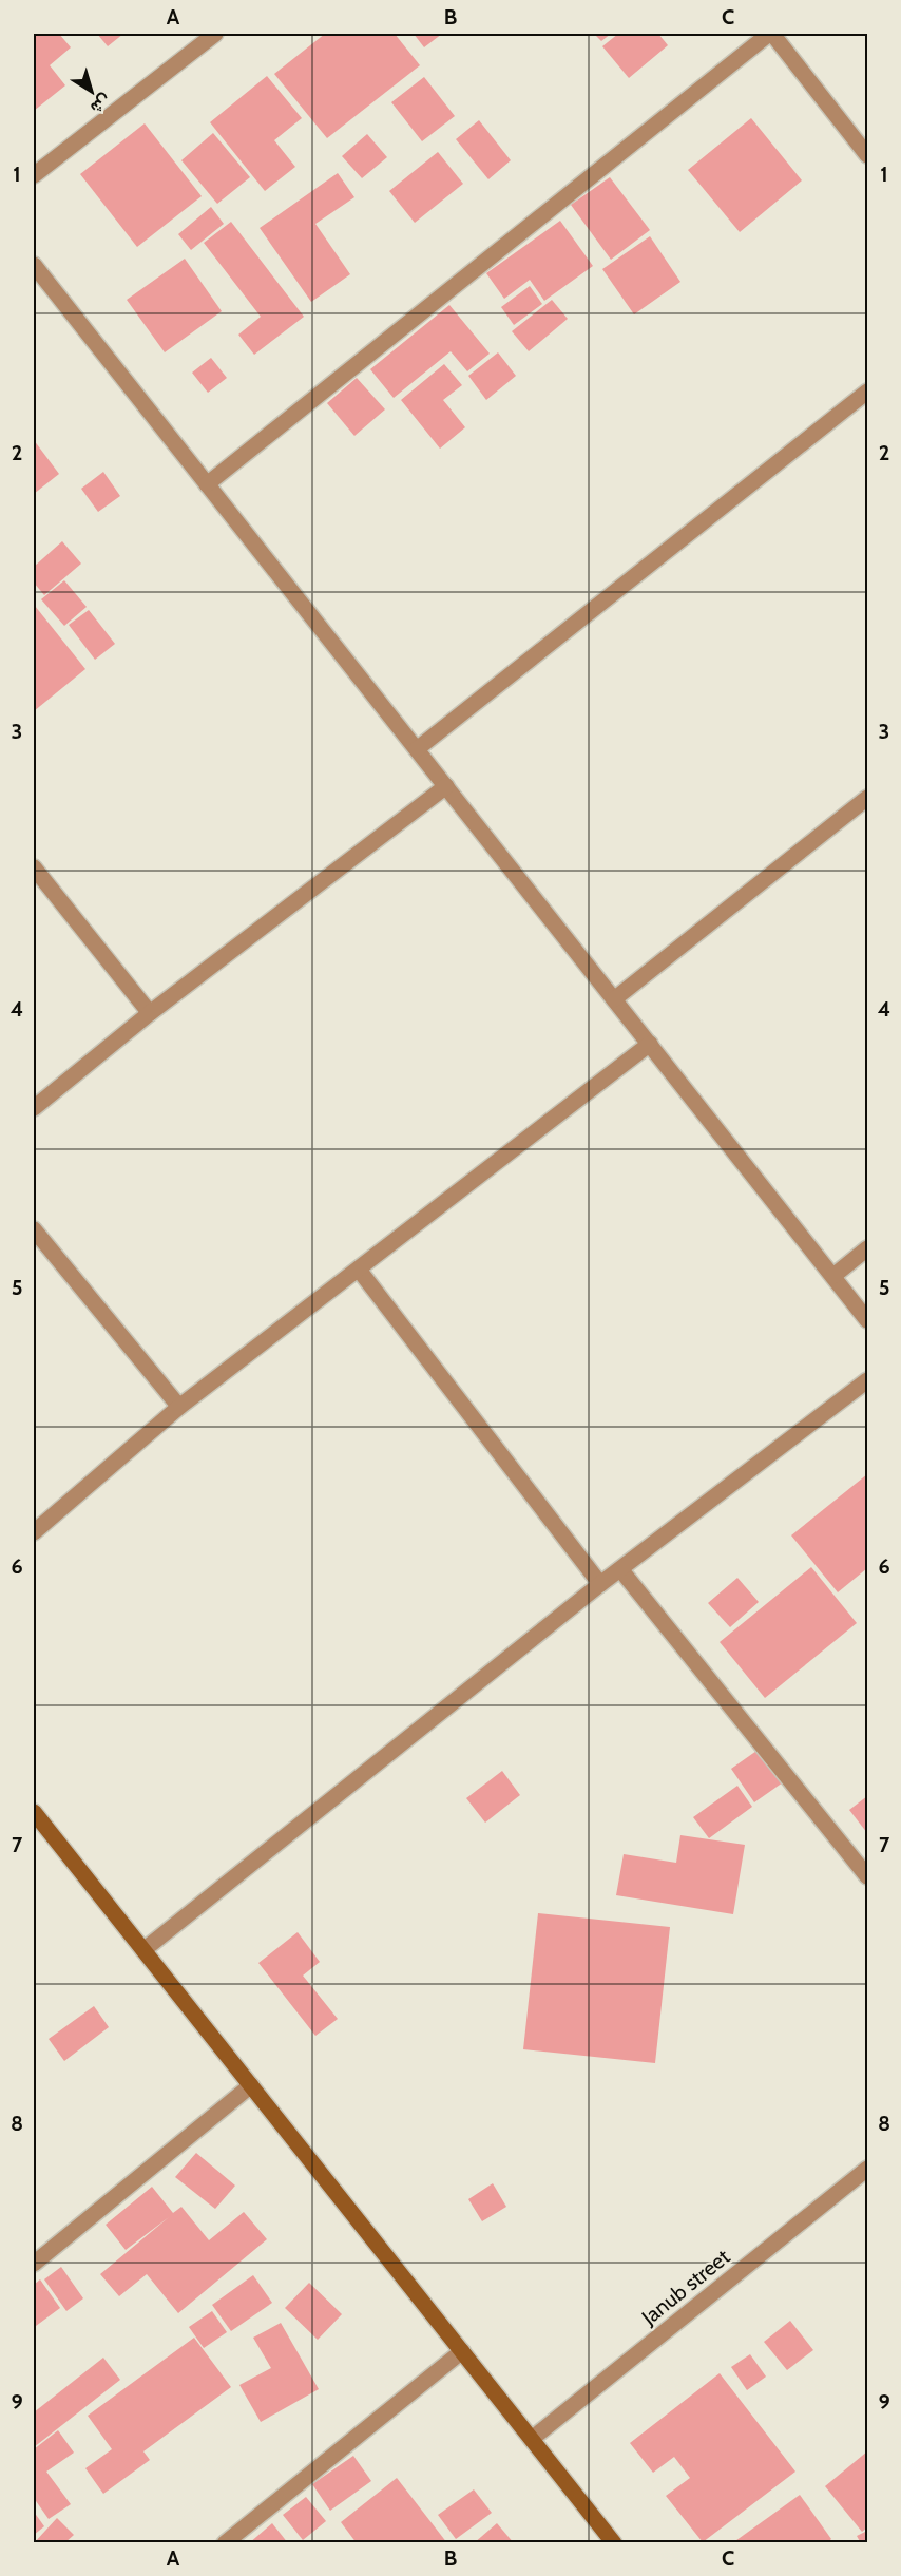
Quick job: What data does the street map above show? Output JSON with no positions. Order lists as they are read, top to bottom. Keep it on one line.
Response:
{"streets":{"street":["Janub street"]},"north":"bottom right","grid":{"columns":["A","B","C"],"rows":["1","2","3","4","5","6","7","8","9"]}}
